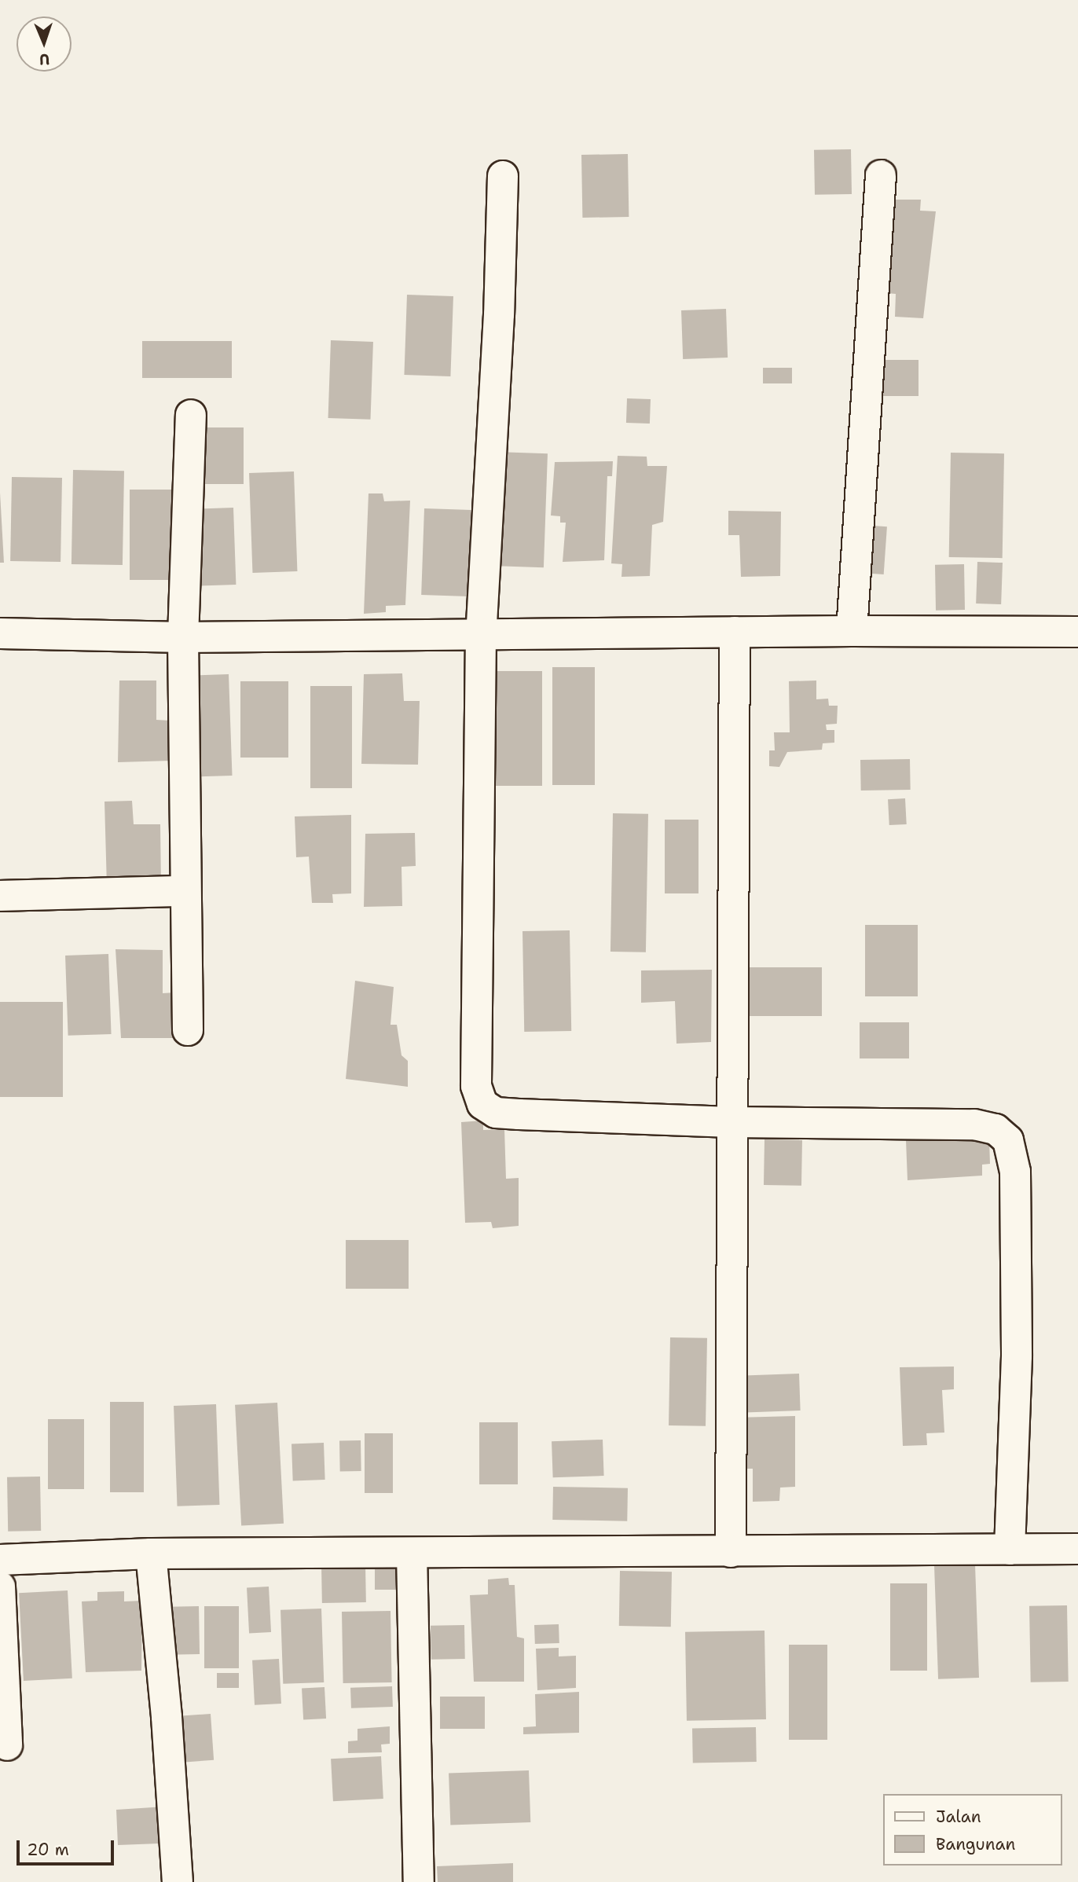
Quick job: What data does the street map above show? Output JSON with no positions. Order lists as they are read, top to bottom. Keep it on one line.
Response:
{"legend":["Jalan","Bangunan"],"scale_bar":"20 m","north":"bottom"}
